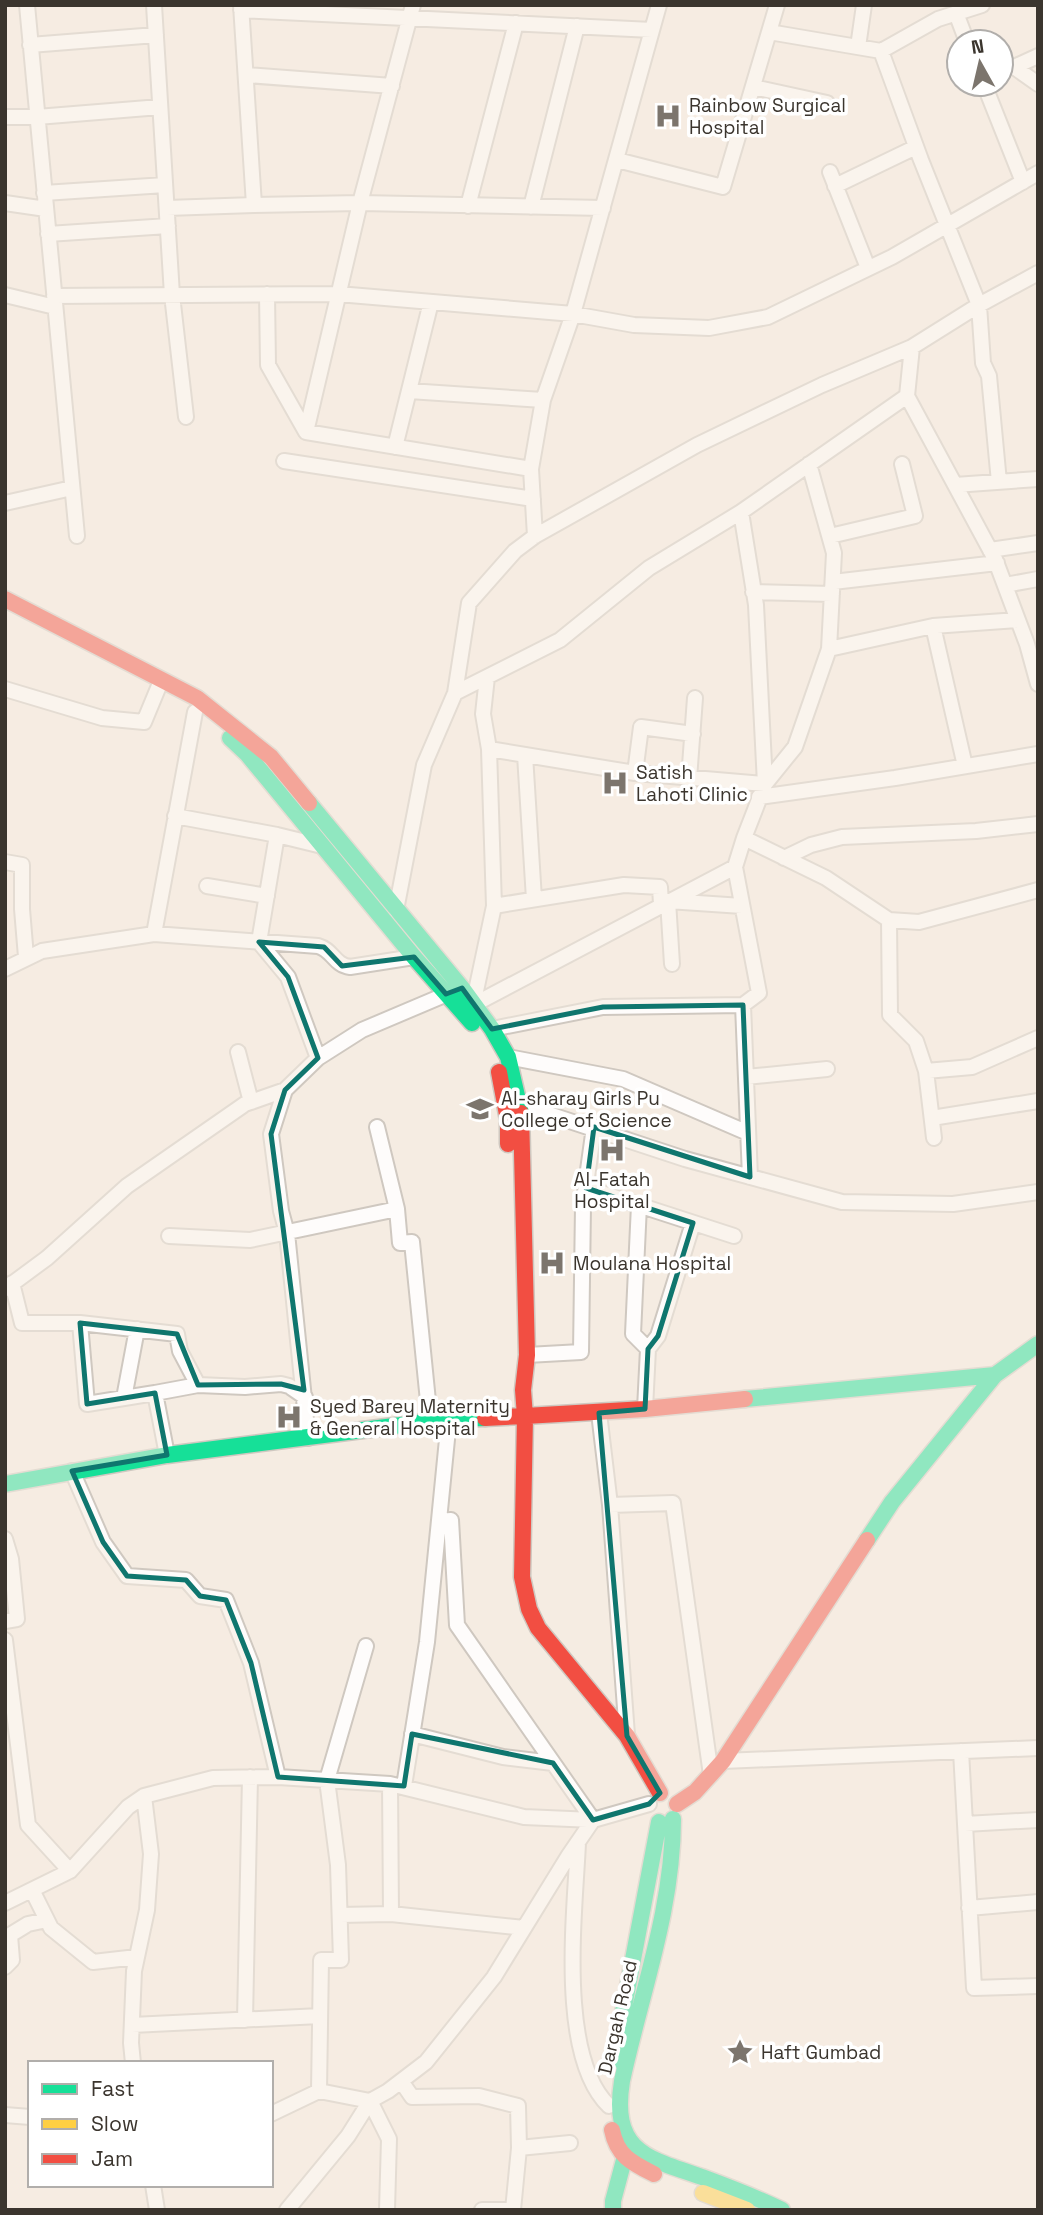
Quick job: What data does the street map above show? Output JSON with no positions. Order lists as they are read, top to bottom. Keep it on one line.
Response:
{"streets":{"main road":["Dargah Road"]},"places":{"hospital":["Rainbow Surgical Hospital","Satish Lahoti Clinic","Al-Fatah Hospital","Moulana Hospital","Syed Barey Maternity & General Hospital"],"school or university":["Al-sharay Girls Pu College of Science"],"place":["Haft Gumbad"]},"legend":["Fast","Slow","Jam"],"north":"top"}
